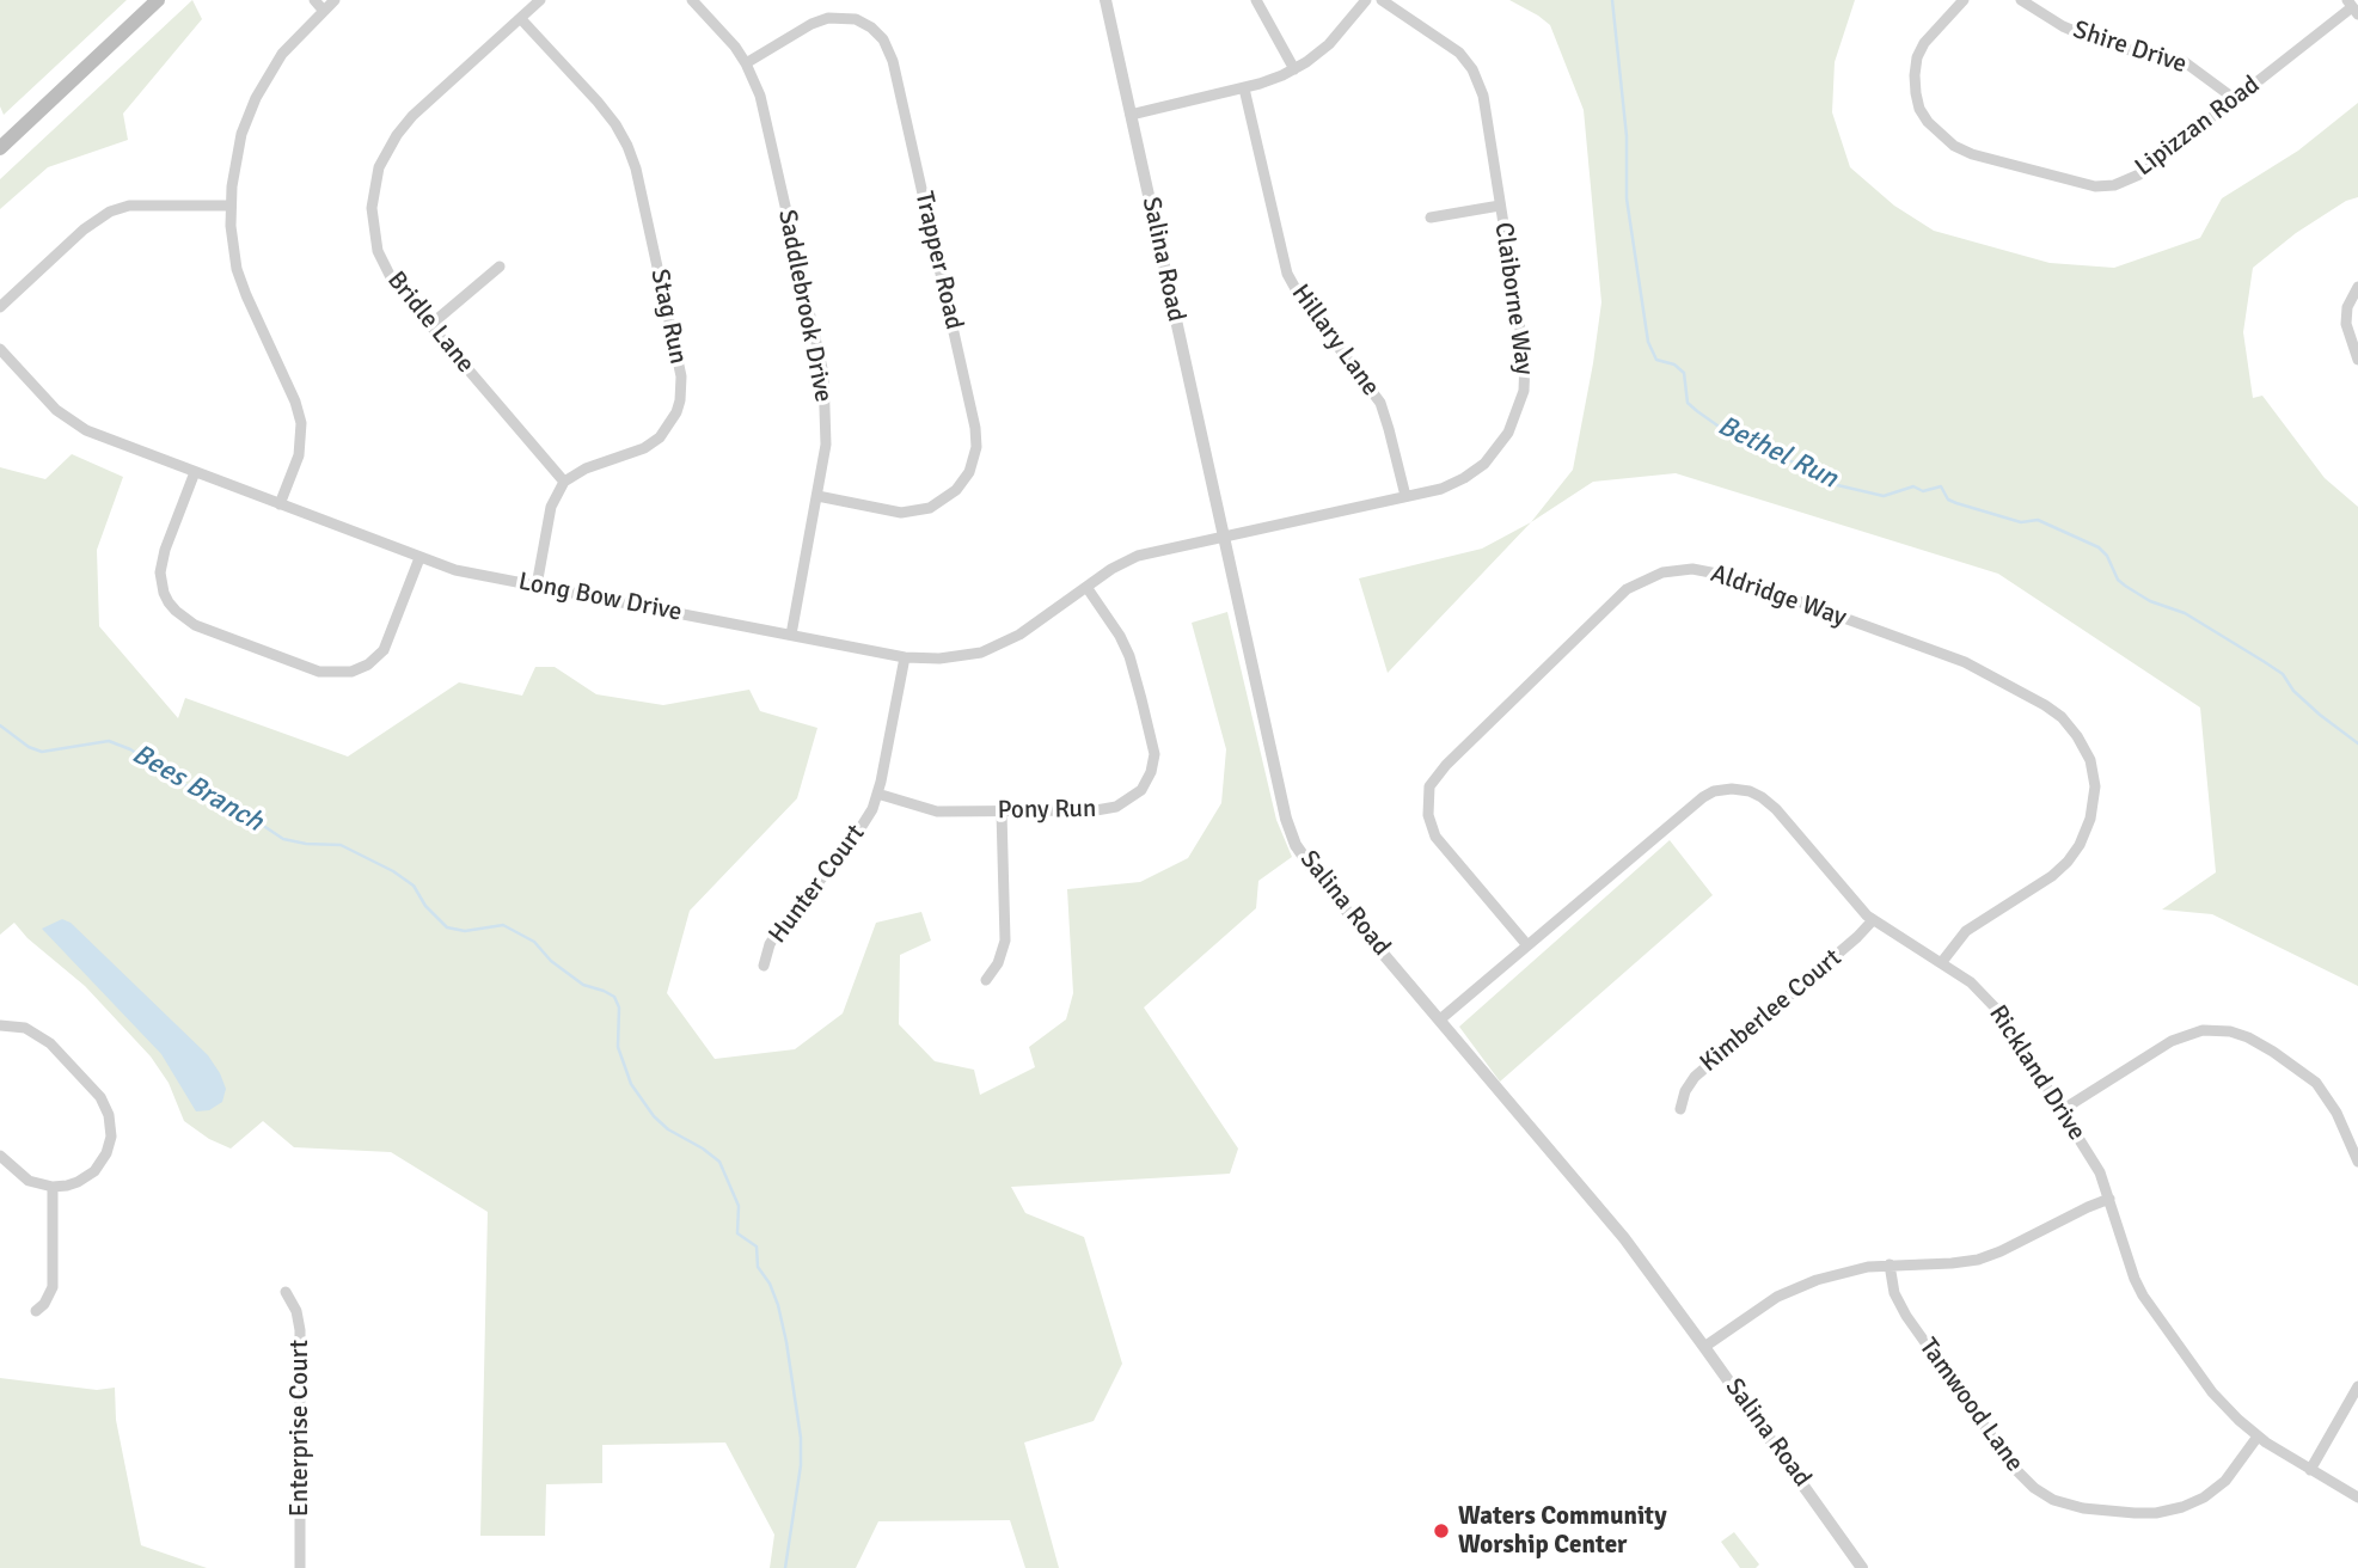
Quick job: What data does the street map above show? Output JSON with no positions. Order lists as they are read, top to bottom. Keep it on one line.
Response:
{"streets":{"street":["Shire Drive","Lipizzan Road","Salina Road","Trapper Road","Claiborne Way","Saddlebrook Drive","Stag Run","Bridle Lane","Hillary Lane","Aldridge Way","Long Bow Drive","Pony Run","Hunter Court","Kimberlee Court","Rickland Drive","Tamwood Lane","Enterprise Court"]},"crossings":[["Shire Drive","Lipizzan Road"],["Salina Road","Claiborne Way"],["Salina Road","Long Bow Drive"],["Salina Road","Rickland Drive"],["Trapper Road","Saddlebrook Drive"],["Claiborne Way","Hillary Lane"],["Claiborne Way","Long Bow Drive"],["Saddlebrook Drive","Long Bow Drive"],["Stag Run","Bridle Lane"],["Aldridge Way","Rickland Drive"],["Long Bow Drive","Pony Run"],["Long Bow Drive","Hunter Court"],["Pony Run","Hunter Court"],["Kimberlee Court","Rickland Drive"],["Rickland Drive","Tamwood Lane"]],"water":["Bethel Run","Bees Branch"],"places":["Waters Community Worship Center"]}
